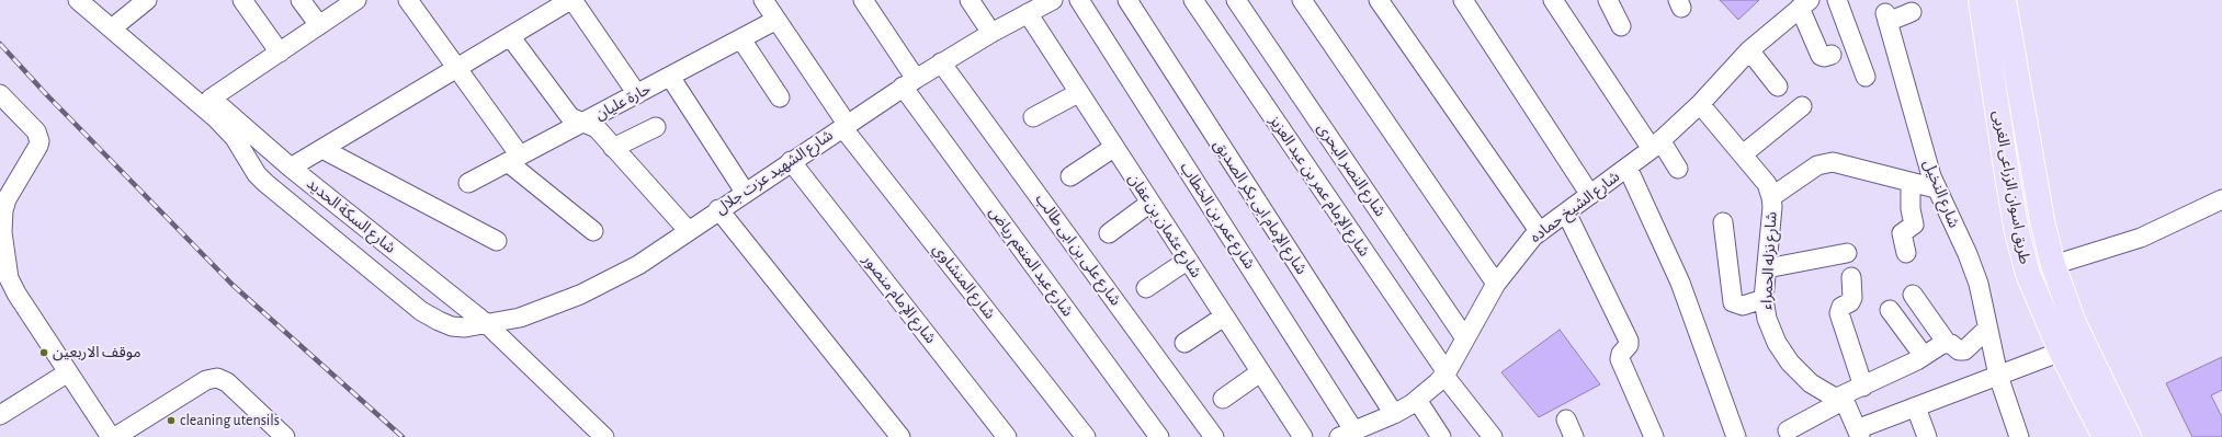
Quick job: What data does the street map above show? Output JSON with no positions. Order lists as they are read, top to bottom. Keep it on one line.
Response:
{"streets":{"main road":["طريق اسوان الزراعى الغربى"],"street":["حارة عليان","شارع النصر البحرى","شارع الشهيد عزت جلال","شارع الإمام عمر بن عبد العزيز","شارع النخيل","شارع الإمام ابى بكر الصديق","شارع الشيخ حماده","شارع السكة الحديد","شارع عمر بن الخطاب","شارع عثمان بن عفان","شارع على بن ابى طالب","شارع نزله الحمراء","شارع عبد المنعم رياض","شارع المنشاوي","شارع الإمام منصور"]},"crossings":[["حارة عليان","شارع المنشاوي"],["شارع النصر البحرى","شارع الشيخ حماده"],["شارع الشهيد عزت جلال","شارع السكة الحديد"],["شارع الشهيد عزت جلال","شارع عثمان بن عفان"],["شارع الشهيد عزت جلال","شارع على بن ابى طالب"],["شارع الشهيد عزت جلال","شارع عبد المنعم رياض"],["شارع الشهيد عزت جلال","شارع المنشاوي"],["شارع الشهيد عزت جلال","شارع الإمام منصور"],["شارع الإمام عمر بن عبد العزيز","شارع الشيخ حماده"],["شارع الإمام ابى بكر الصديق","شارع الشيخ حماده"],["شارع الشيخ حماده","شارع عمر بن الخطاب"],["شارع الشيخ حماده","شارع نزله الحمراء"]],"places":["موقف الاربعين","cleaning utensils"]}
